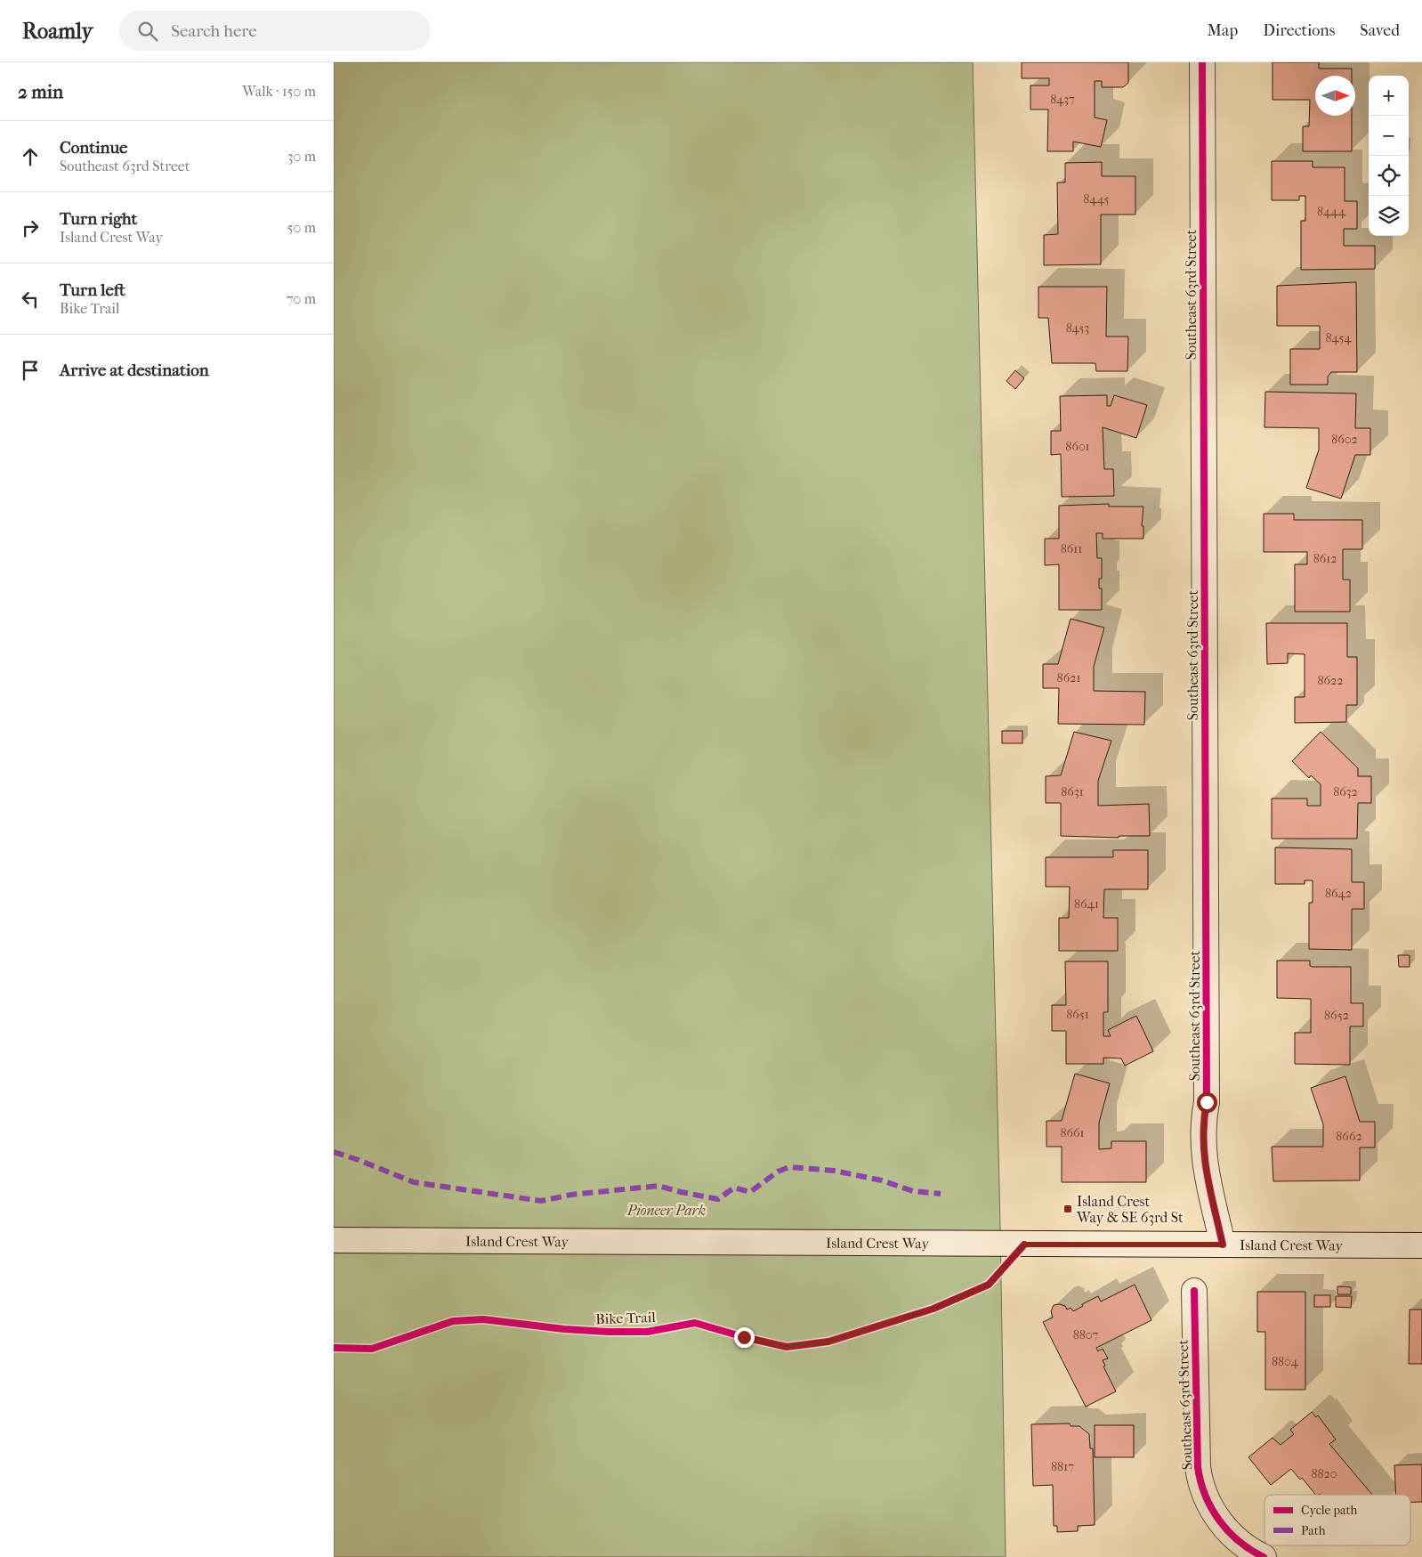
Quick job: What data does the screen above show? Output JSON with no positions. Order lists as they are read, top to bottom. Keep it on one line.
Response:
{"streets":{"street":["Southeast 63rd Street","Island Crest Way"],"cycle path":["Bike Trail"]},"crossings":[["Southeast 63rd Street","Island Crest Way"]],"parks":["Pioneer Park"],"places":{"transit":["Island Crest Way & SE 63rd St"]},"house_numbers":["8437","8445","8444","8453","8454","8602","8601","8611","8612","8621","8622","8631","8632","8642","8641","8651","8652","8661","8662","8807","8804","8817","8820"],"legend":["Cycle path","Path"],"north":"right","page":{"header":"Roamly","search":"Search here","nav":["Map","Directions","Saved"],"heading":["2 min","Walk · 150 m"],"map_buttons":["+","−"],"list":[["Continue","Southeast 63rd Street","30 m"],["Turn right","Island Crest Way","50 m"],["Turn left","Bike Trail","70 m"],"Arrive at destination"]}}
